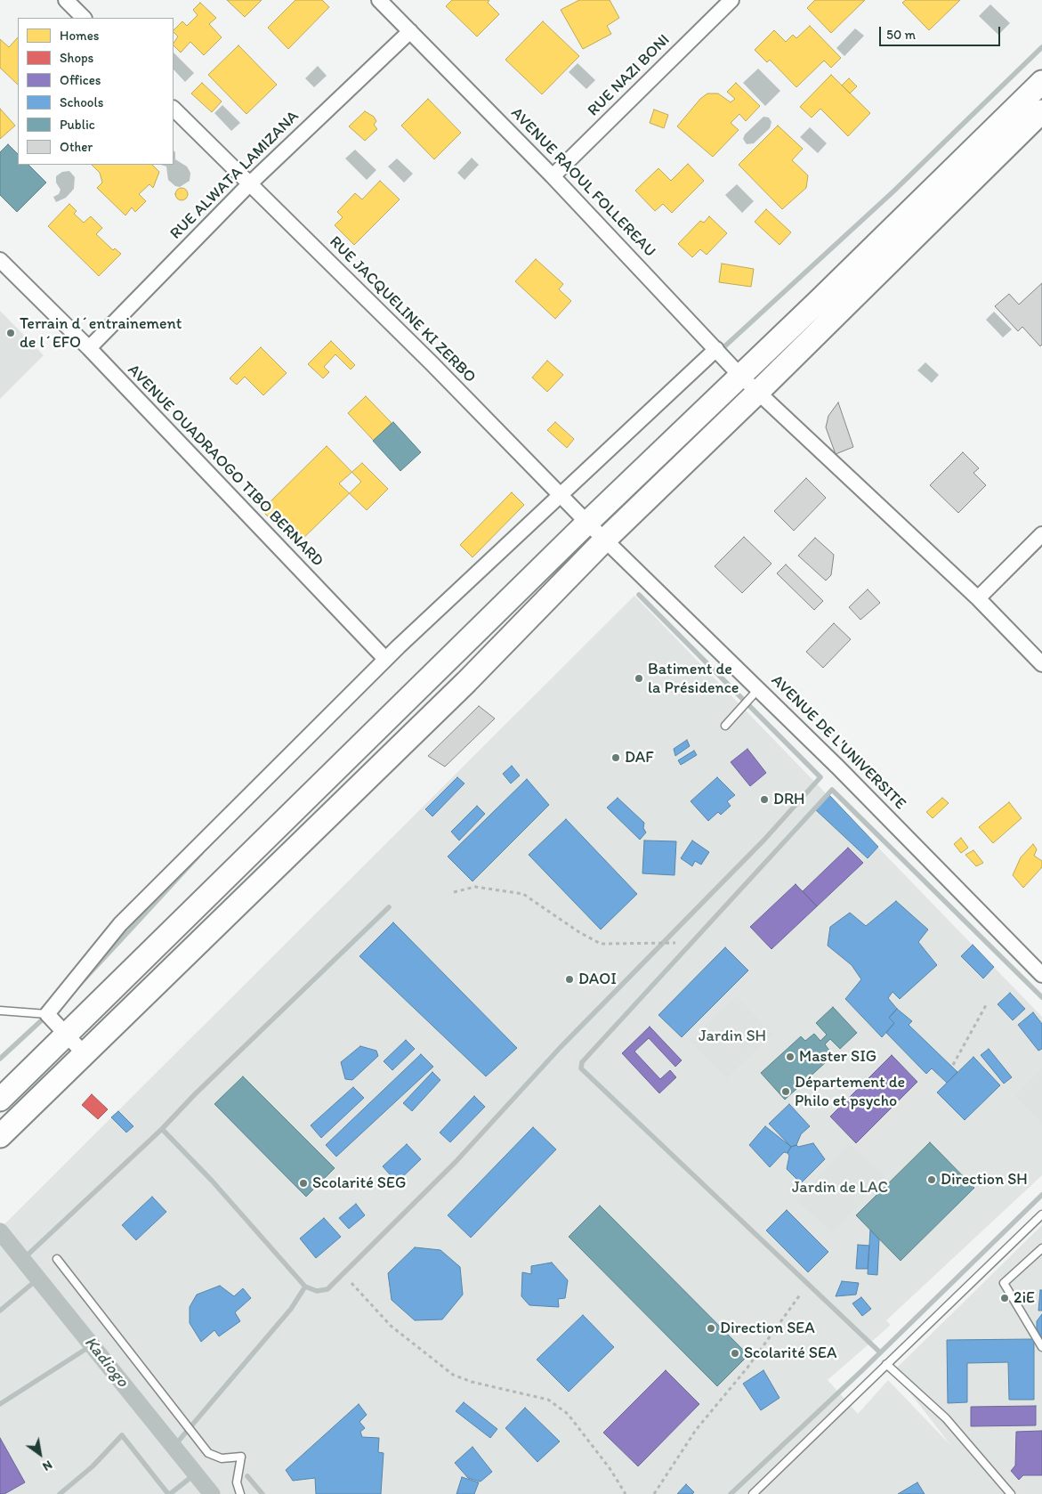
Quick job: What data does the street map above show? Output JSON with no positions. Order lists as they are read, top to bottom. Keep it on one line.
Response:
{"streets":{"street":["RUE NAZI BONI","RUE ALWATA LAMIZANA","AVENUE RAOUL FOLLEREAU","RUE JACQUELINE KI ZERBO","AVENUE OUADRAOGO TIBO BERNARD","AVENUE DE L'UNIVERSITE"]},"crossings":[["RUE NAZI BONI","AVENUE RAOUL FOLLEREAU"],["RUE ALWATA LAMIZANA","AVENUE RAOUL FOLLEREAU"],["RUE ALWATA LAMIZANA","RUE JACQUELINE KI ZERBO"],["RUE ALWATA LAMIZANA","AVENUE OUADRAOGO TIBO BERNARD"],["RUE JACQUELINE KI ZERBO","AVENUE DE L'UNIVERSITE"]],"water":["Kadiogo"],"parks":["Jardin SH","Jardin de LAC"],"places":["Terrain d´entrainement de l´EFO","Batiment de la Présidence","DAF","DRH","DAOI","Master SIG","Département de Philo et psycho","Direction SH","Scolarité SEG","2iE","Direction SEA","Scolarité SEA"],"legend":["Homes","Shops","Offices","Schools","Public","Other"],"scale_bar":"50 m","north":"bottom right"}
